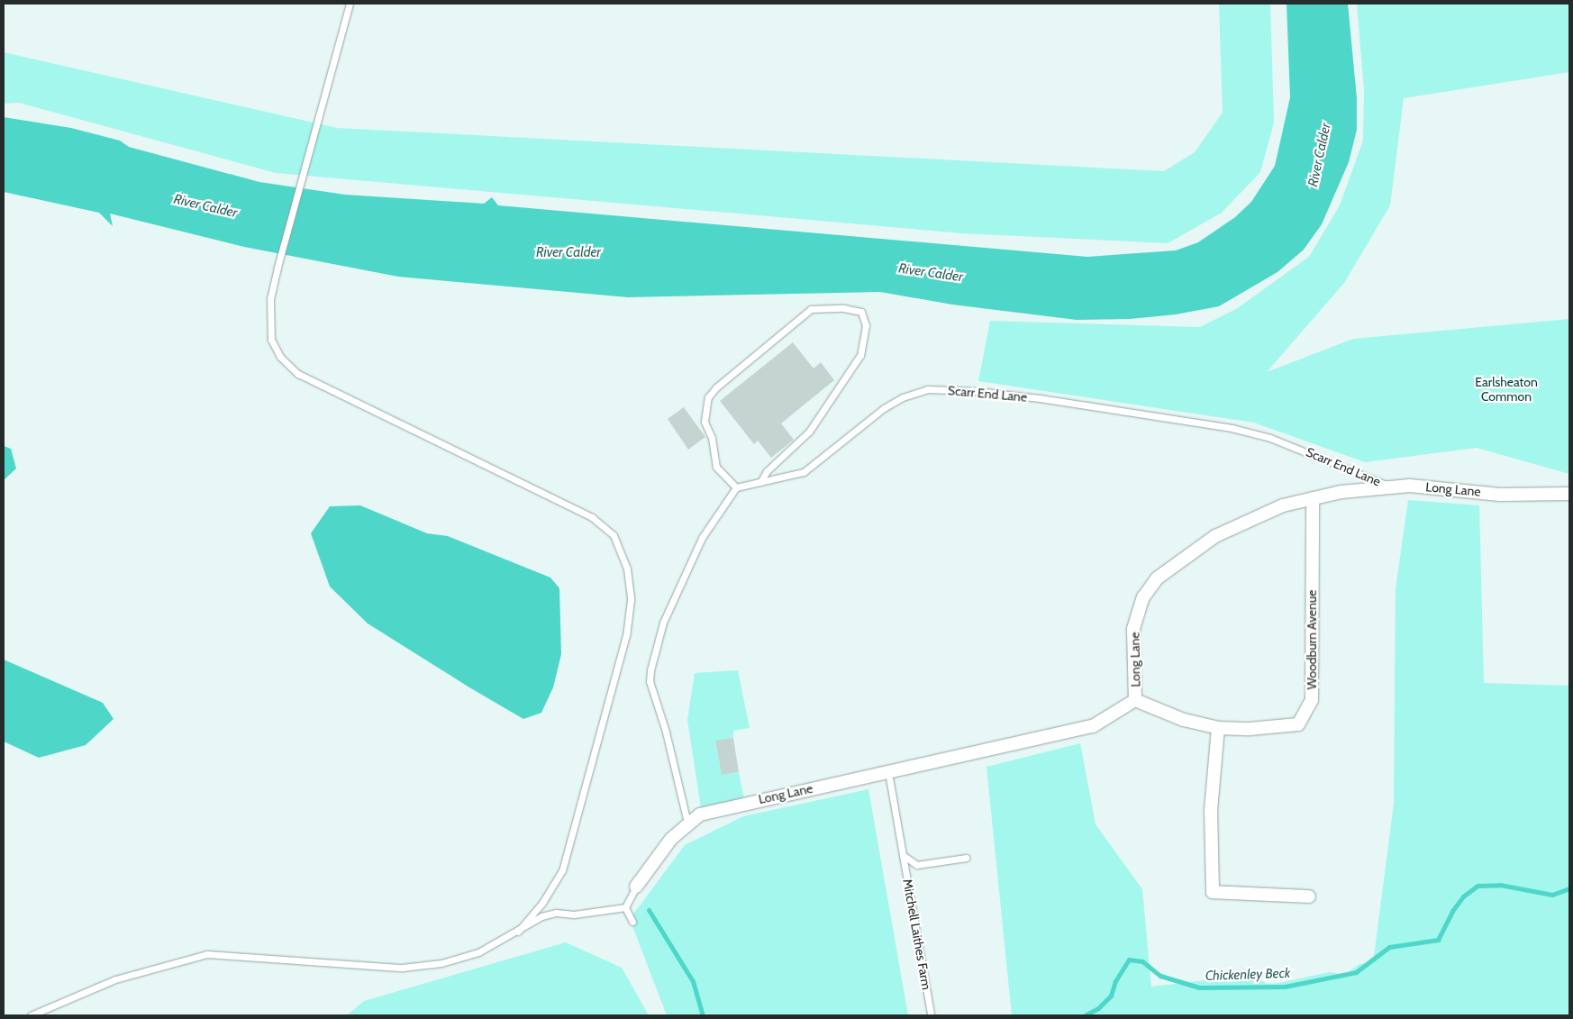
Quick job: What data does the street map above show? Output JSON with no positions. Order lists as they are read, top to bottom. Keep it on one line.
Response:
{"streets":{"street":["Long Lane","Woodburn Avenue"],"lane":["Scarr End Lane","Mitchell Laithes Farm"]},"crossings":[["Scarr End Lane","Long Lane"],["Long Lane","Woodburn Avenue"],["Long Lane","Mitchell Laithes Farm"]],"water":["River Calder","Chickenley Beck"],"parks":["Earlsheaton Common"]}
